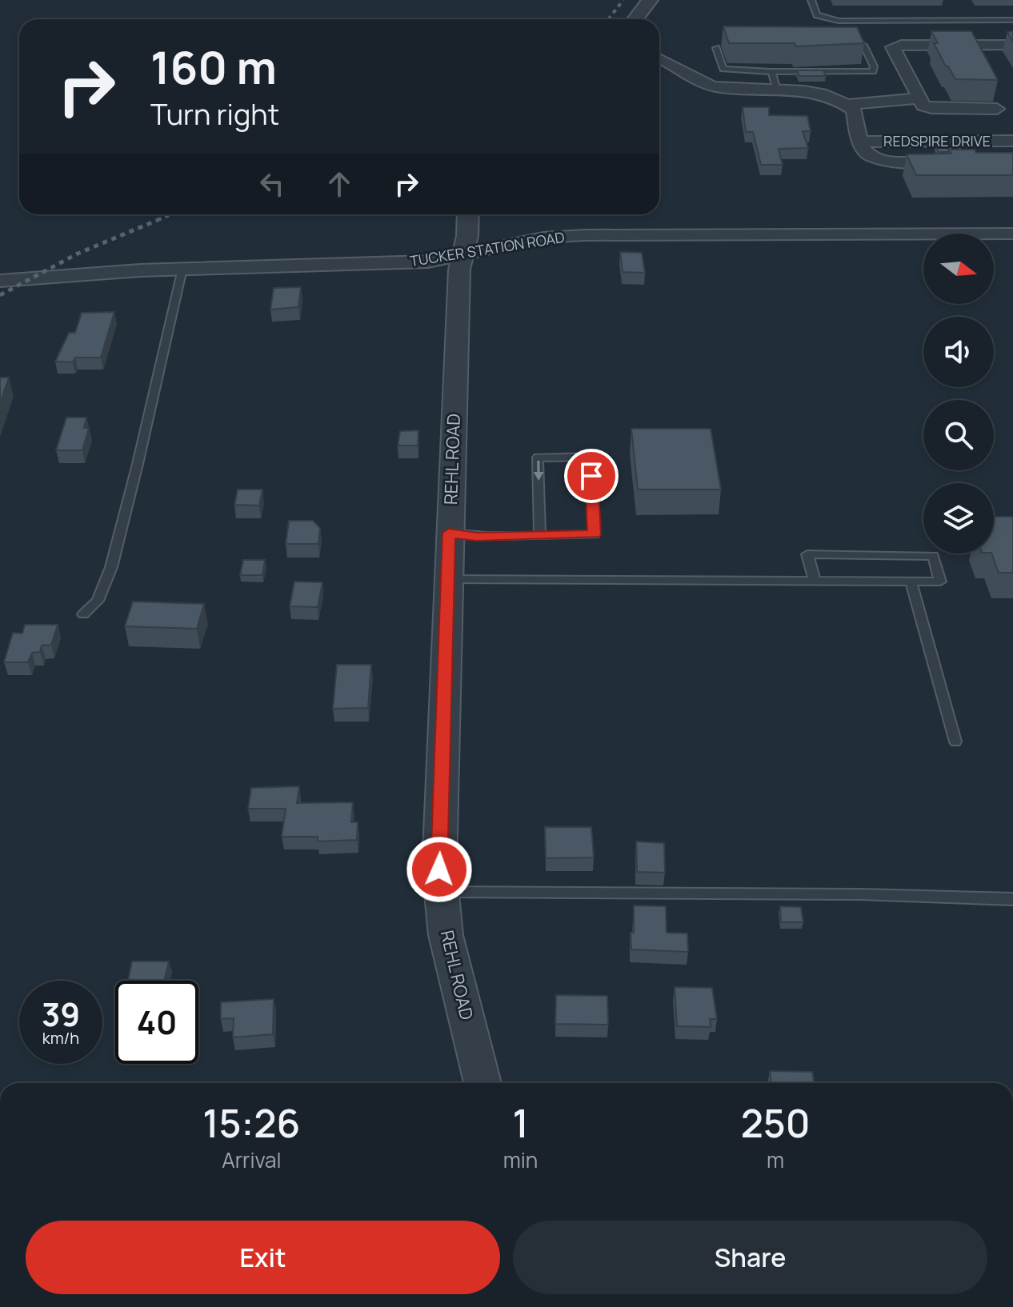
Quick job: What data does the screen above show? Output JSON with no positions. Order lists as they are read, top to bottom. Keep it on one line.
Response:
{"streets":{"street":["REDSPIRE DRIVE","TUCKER STATION ROAD","REHL ROAD"]},"crossings":[["TUCKER STATION ROAD","REHL ROAD"]],"north":"right","page":{"turn":["160 m","Turn right"],"speed":"39 km/h","limit":"40","eta":["15:26","Arrival","1","min","250","m"],"buttons":["Exit","Share"]}}
